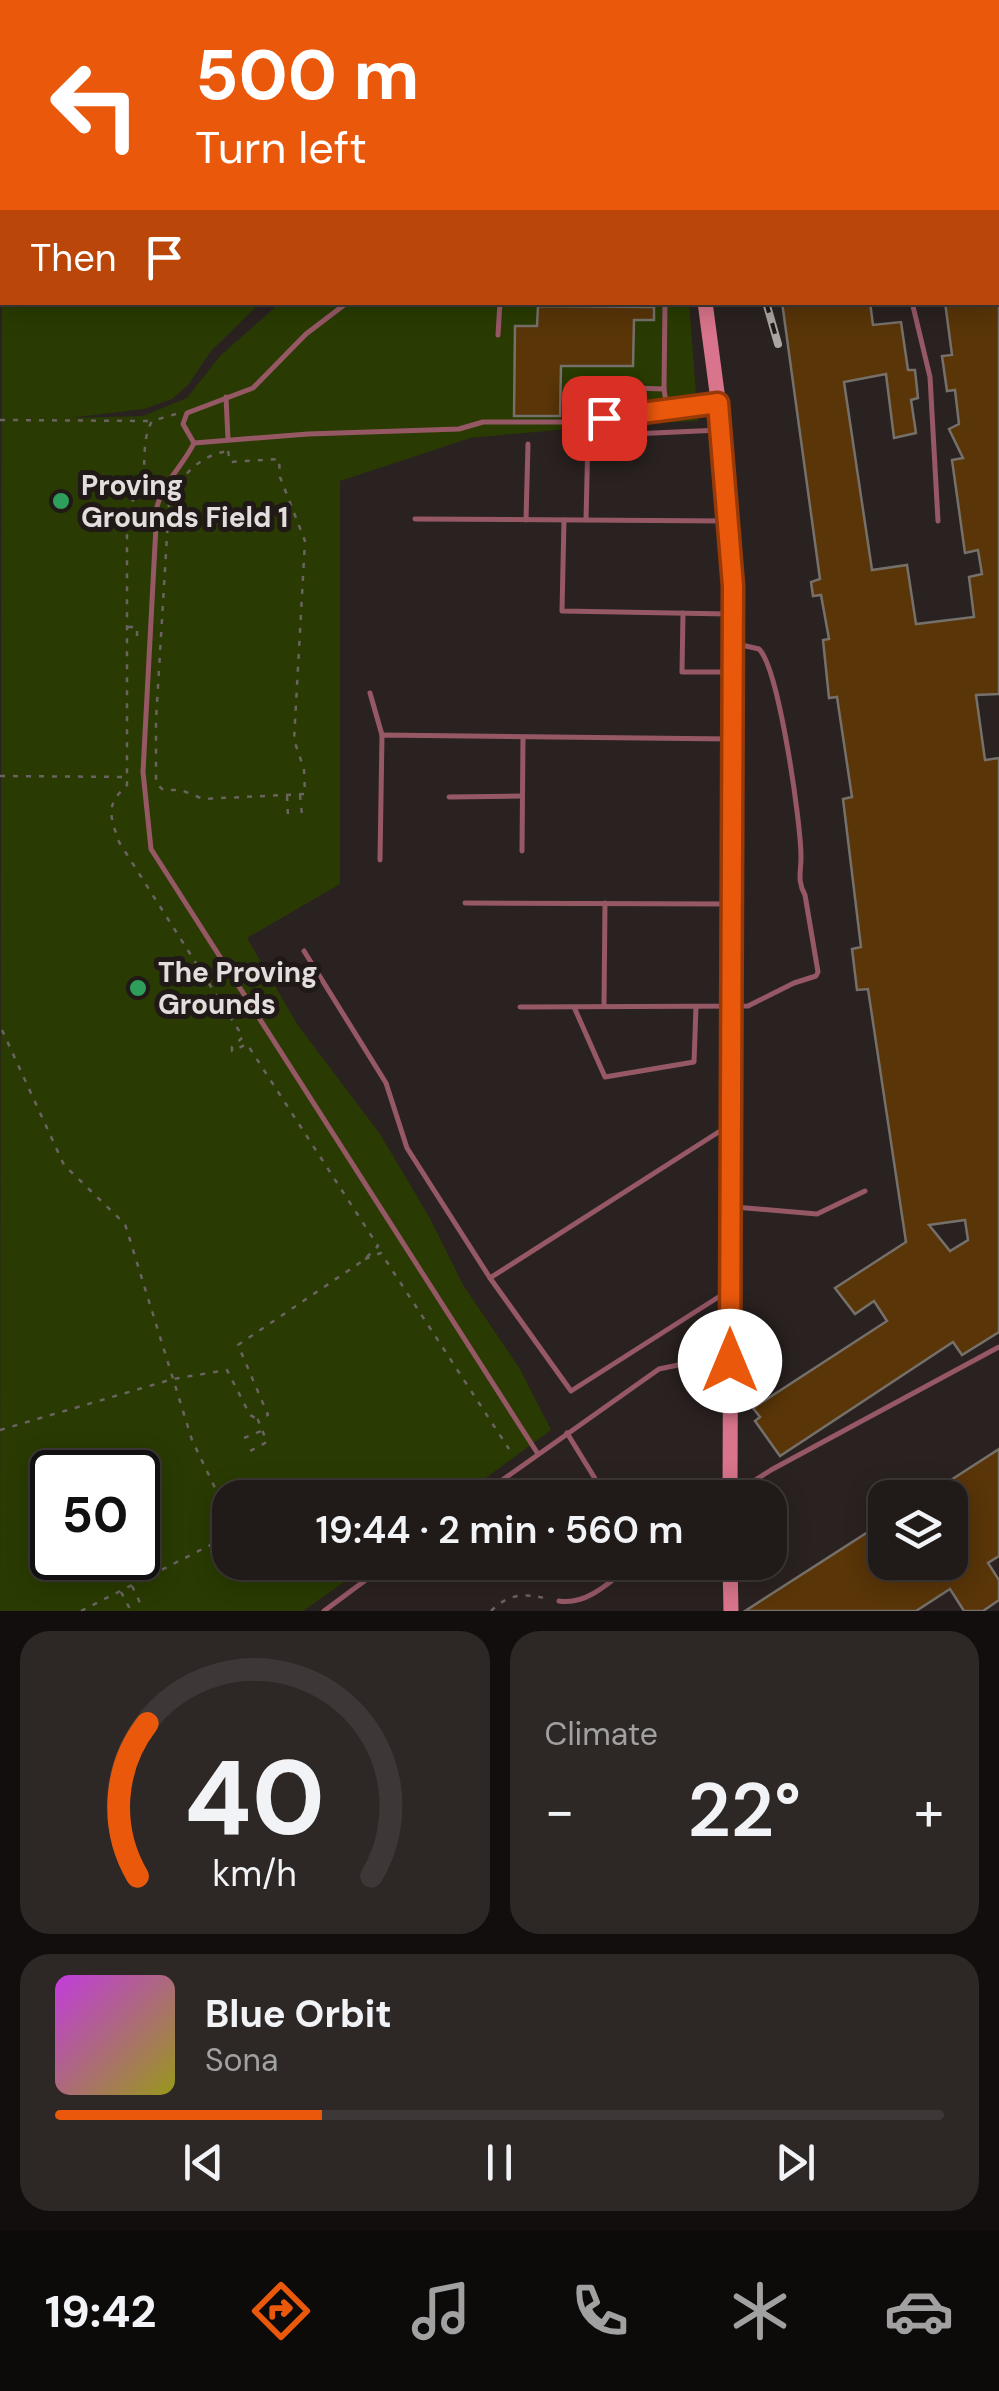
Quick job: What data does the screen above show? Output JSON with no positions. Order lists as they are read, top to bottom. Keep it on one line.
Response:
{"places":["Proving Grounds Field 1","The Proving Grounds"],"page":{"turn":["500 m","Turn left"],"then":"Then","limit":"50","trip":"19:44 · 2 min · 560 m","tile":"Climate","heat":["−","22°","+"],"song":["Blue Orbit","Sona"],"tabs":"19:42","gauge":["40","km/h"]}}
